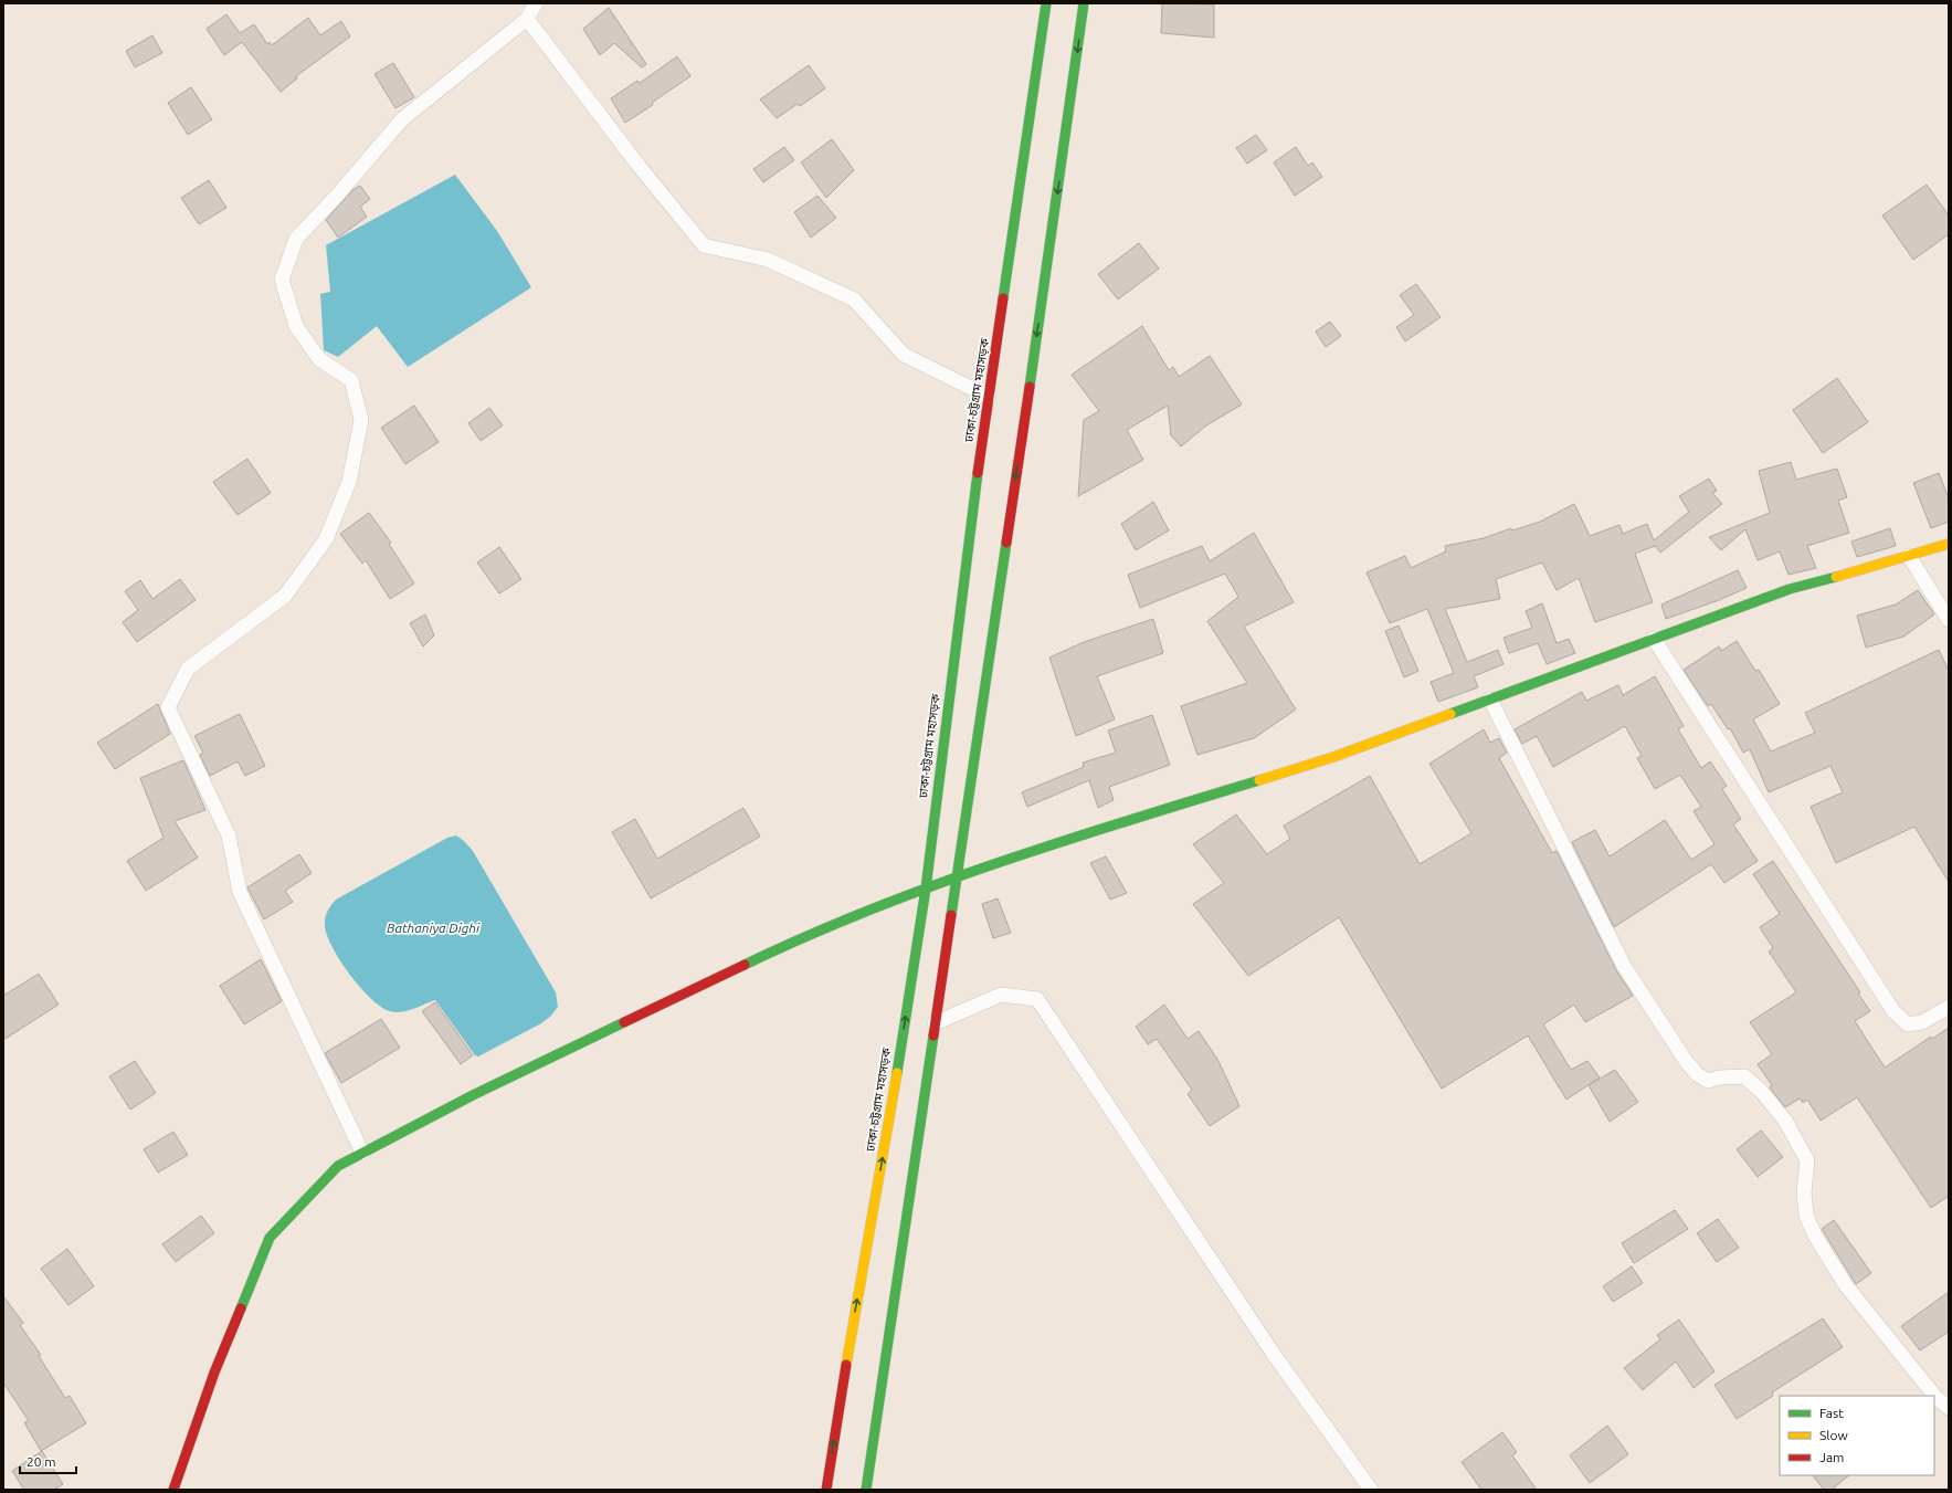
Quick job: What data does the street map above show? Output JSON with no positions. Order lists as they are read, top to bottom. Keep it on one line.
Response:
{"streets":{"highway":["ঢাকা-চট্টগ্রাম মহাসড়ক"]},"water":["Bathaniya Dighi"],"legend":["Fast","Slow","Jam"],"scale_bar":"20 m"}
